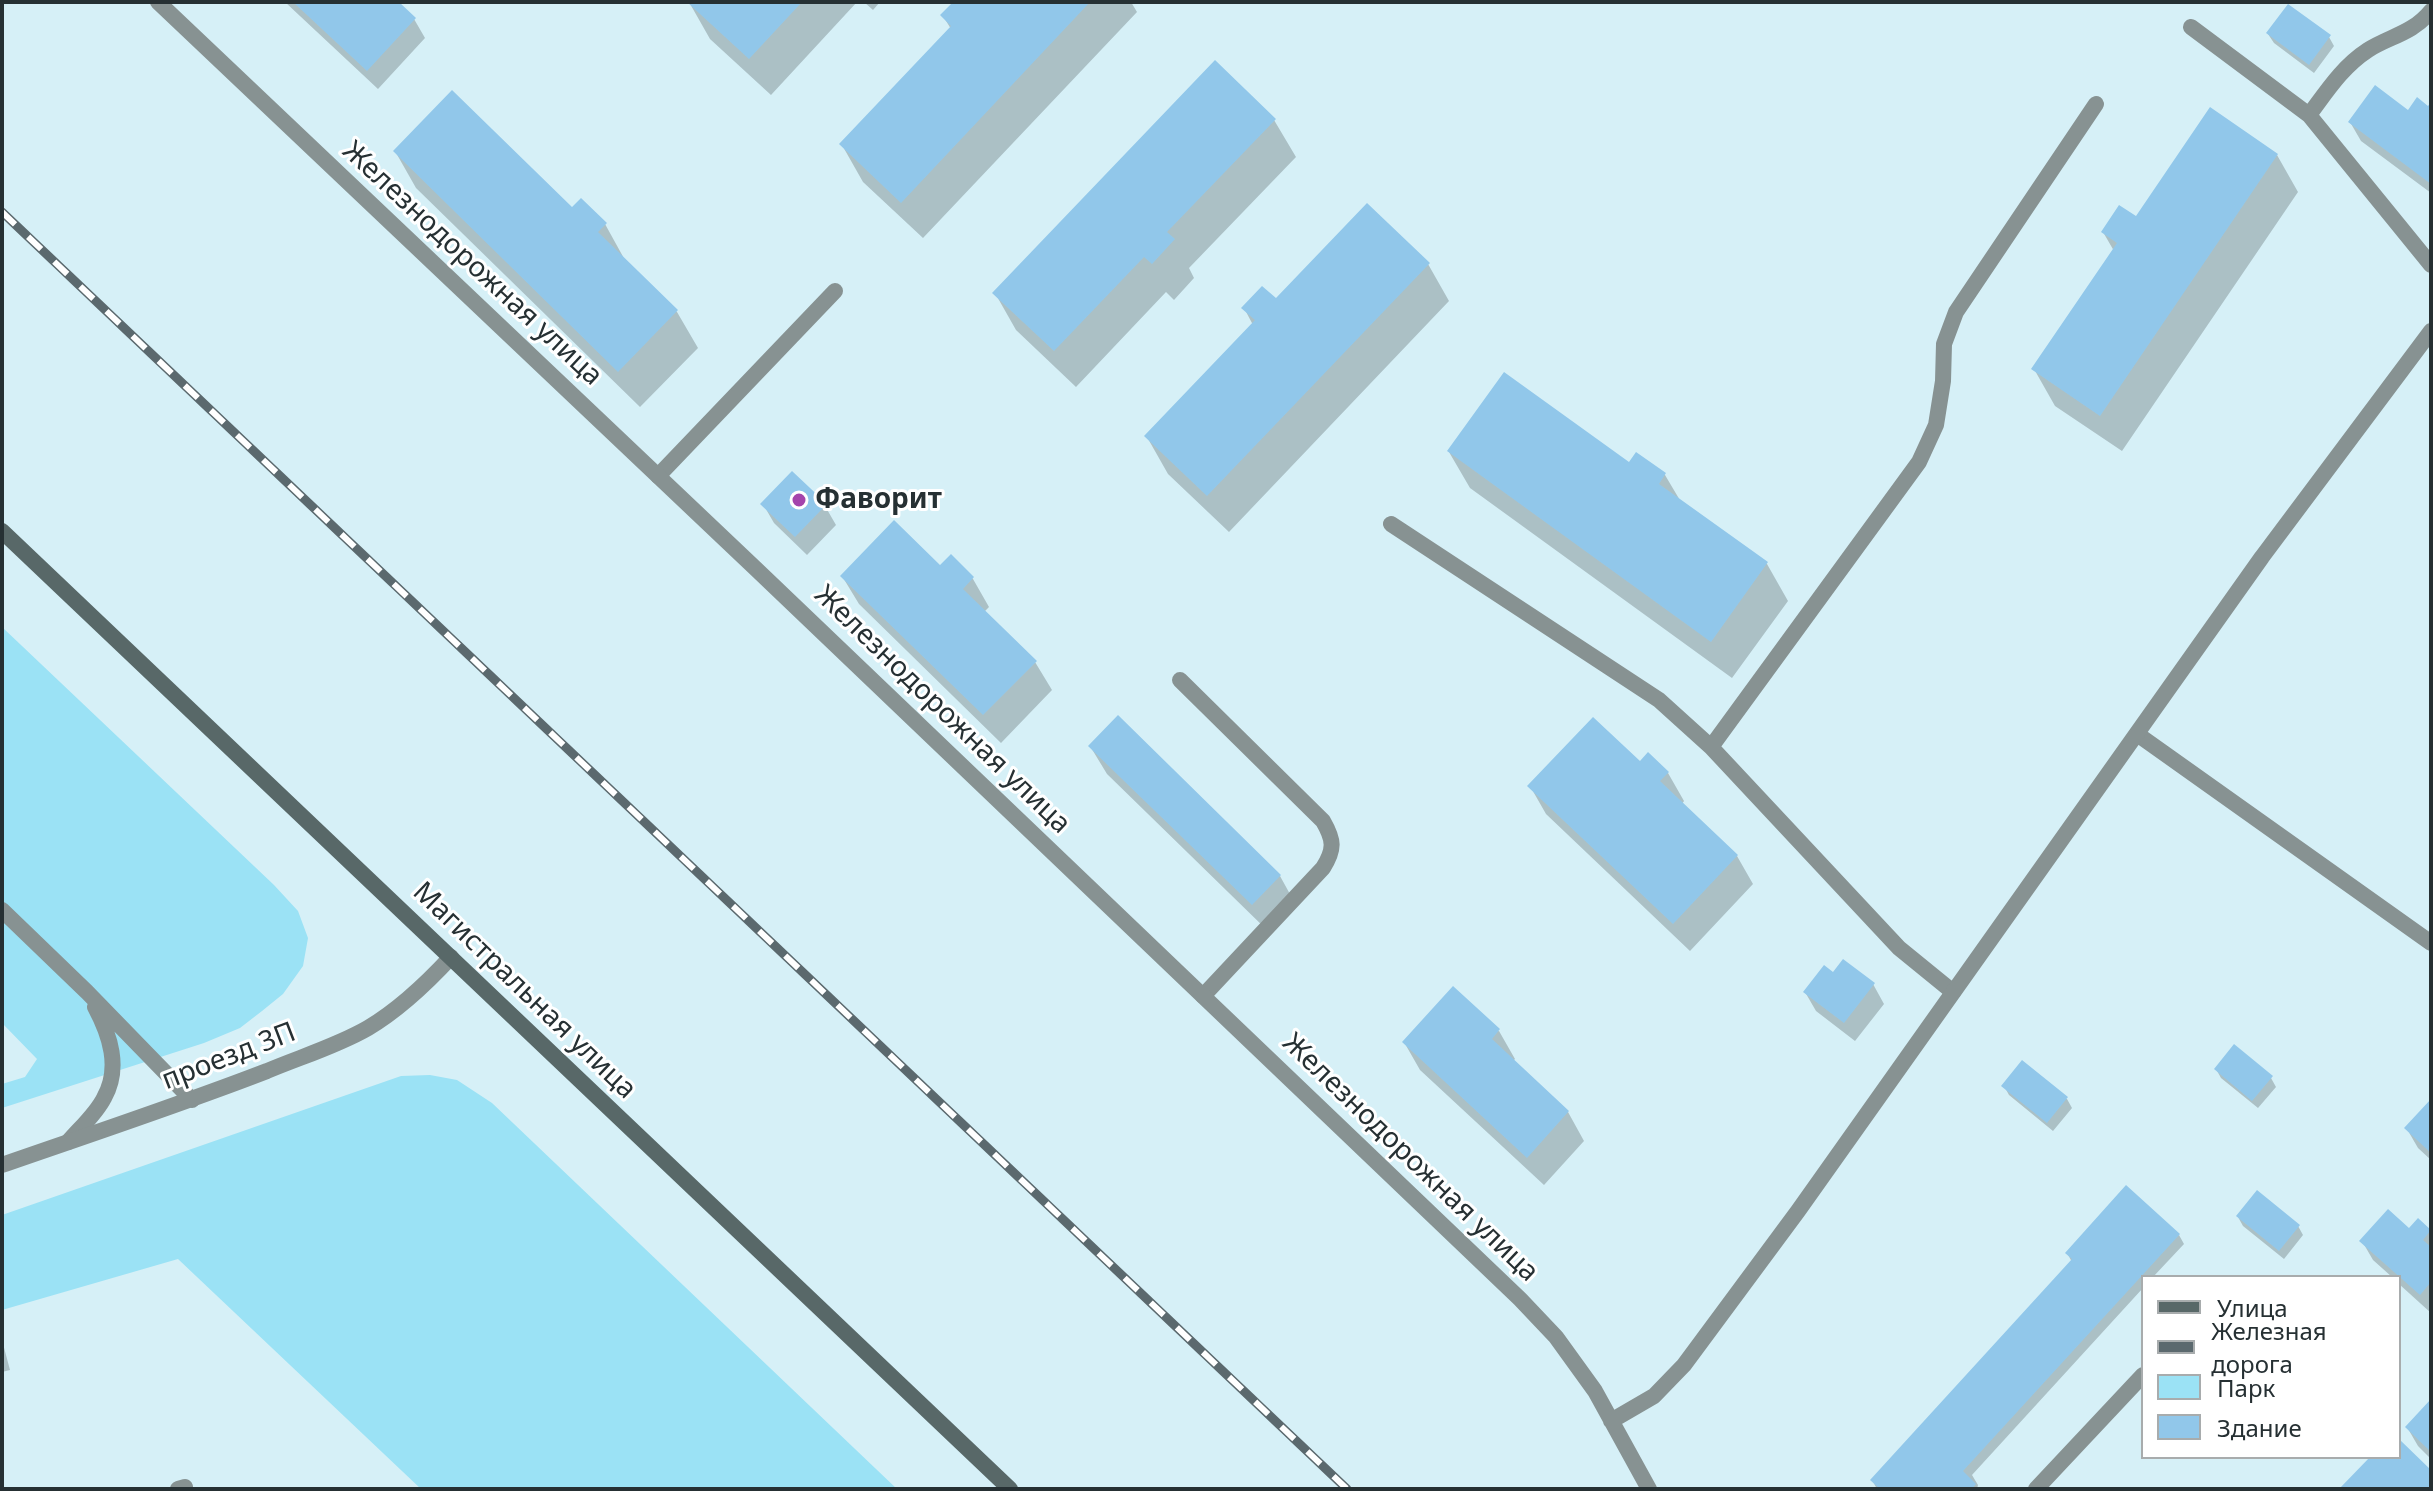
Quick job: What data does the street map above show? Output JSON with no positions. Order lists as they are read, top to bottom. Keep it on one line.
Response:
{"streets":{"main road":["Магистральная улица"],"street":["Железнодорожная улица","проезд 3П"]},"crossings":[["Магистральная улица","проезд 3П"]],"places":["Фаворит"],"legend":["Улица","Железная дорога","Парк","Здание"]}
